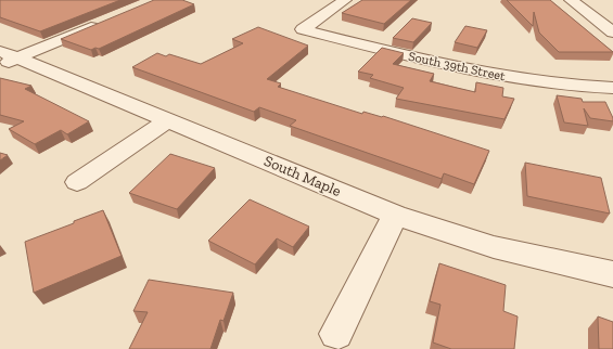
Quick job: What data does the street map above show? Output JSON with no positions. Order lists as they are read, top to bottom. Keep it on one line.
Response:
{"streets":{"street":["South 39th Street","South Maple"]}}
